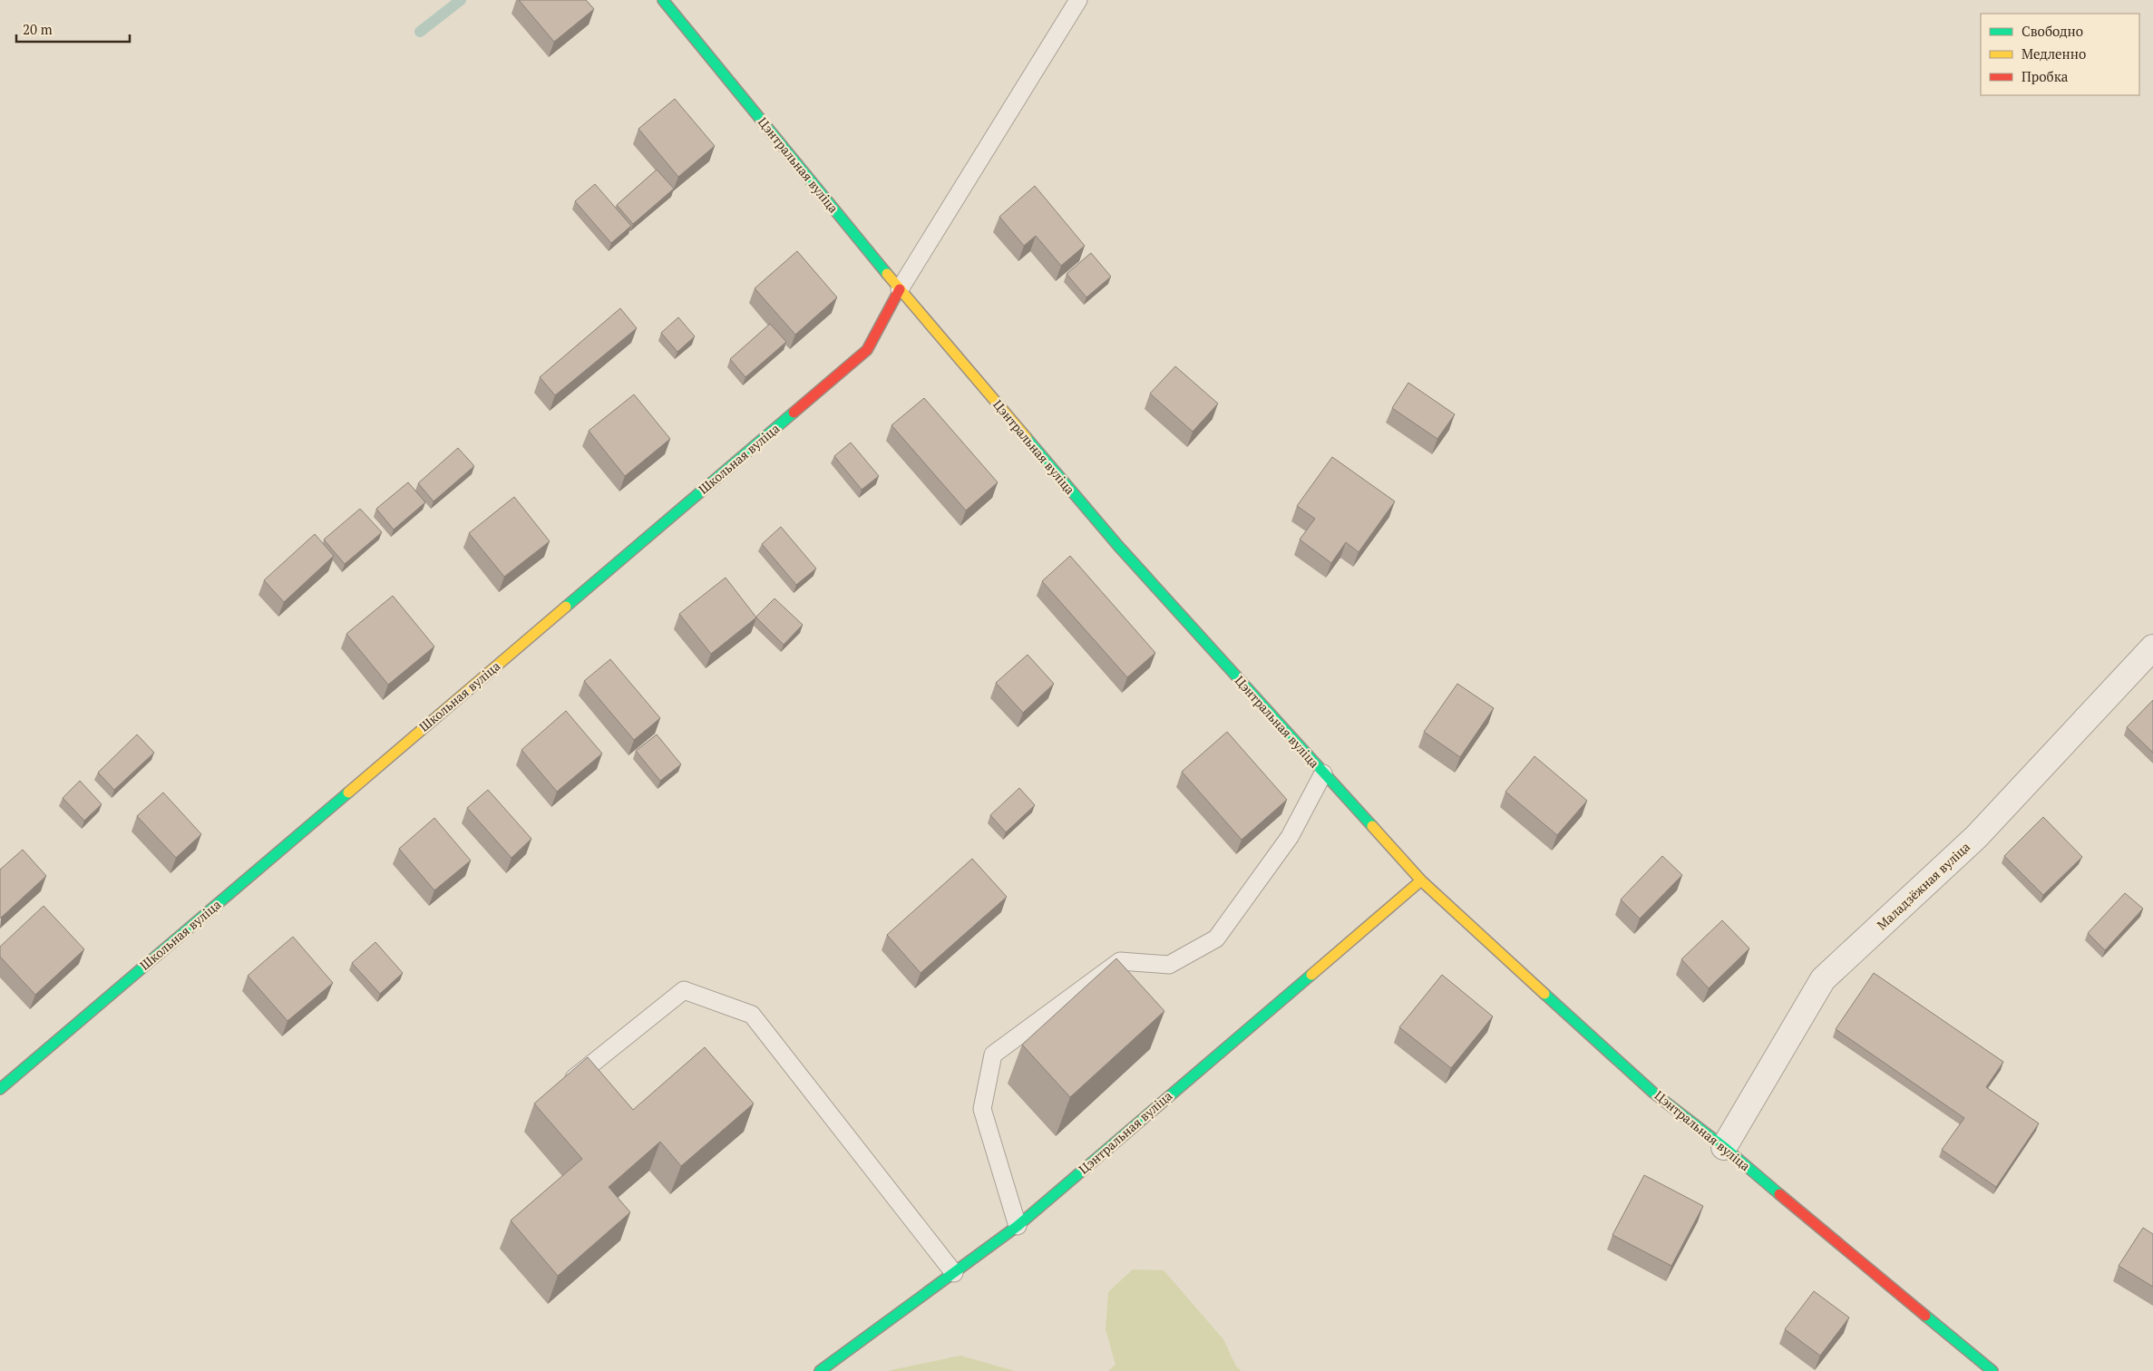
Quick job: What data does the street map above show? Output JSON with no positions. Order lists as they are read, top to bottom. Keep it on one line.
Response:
{"streets":{"street":["Цэнтральная вуліца","Школьная вуліца","Маладзёжная вуліца"]},"crossings":[["Цэнтральная вуліца","Школьная вуліца"],["Цэнтральная вуліца","Маладзёжная вуліца"]],"legend":["Свободно","Медленно","Пробка"],"scale_bar":"20 m"}
